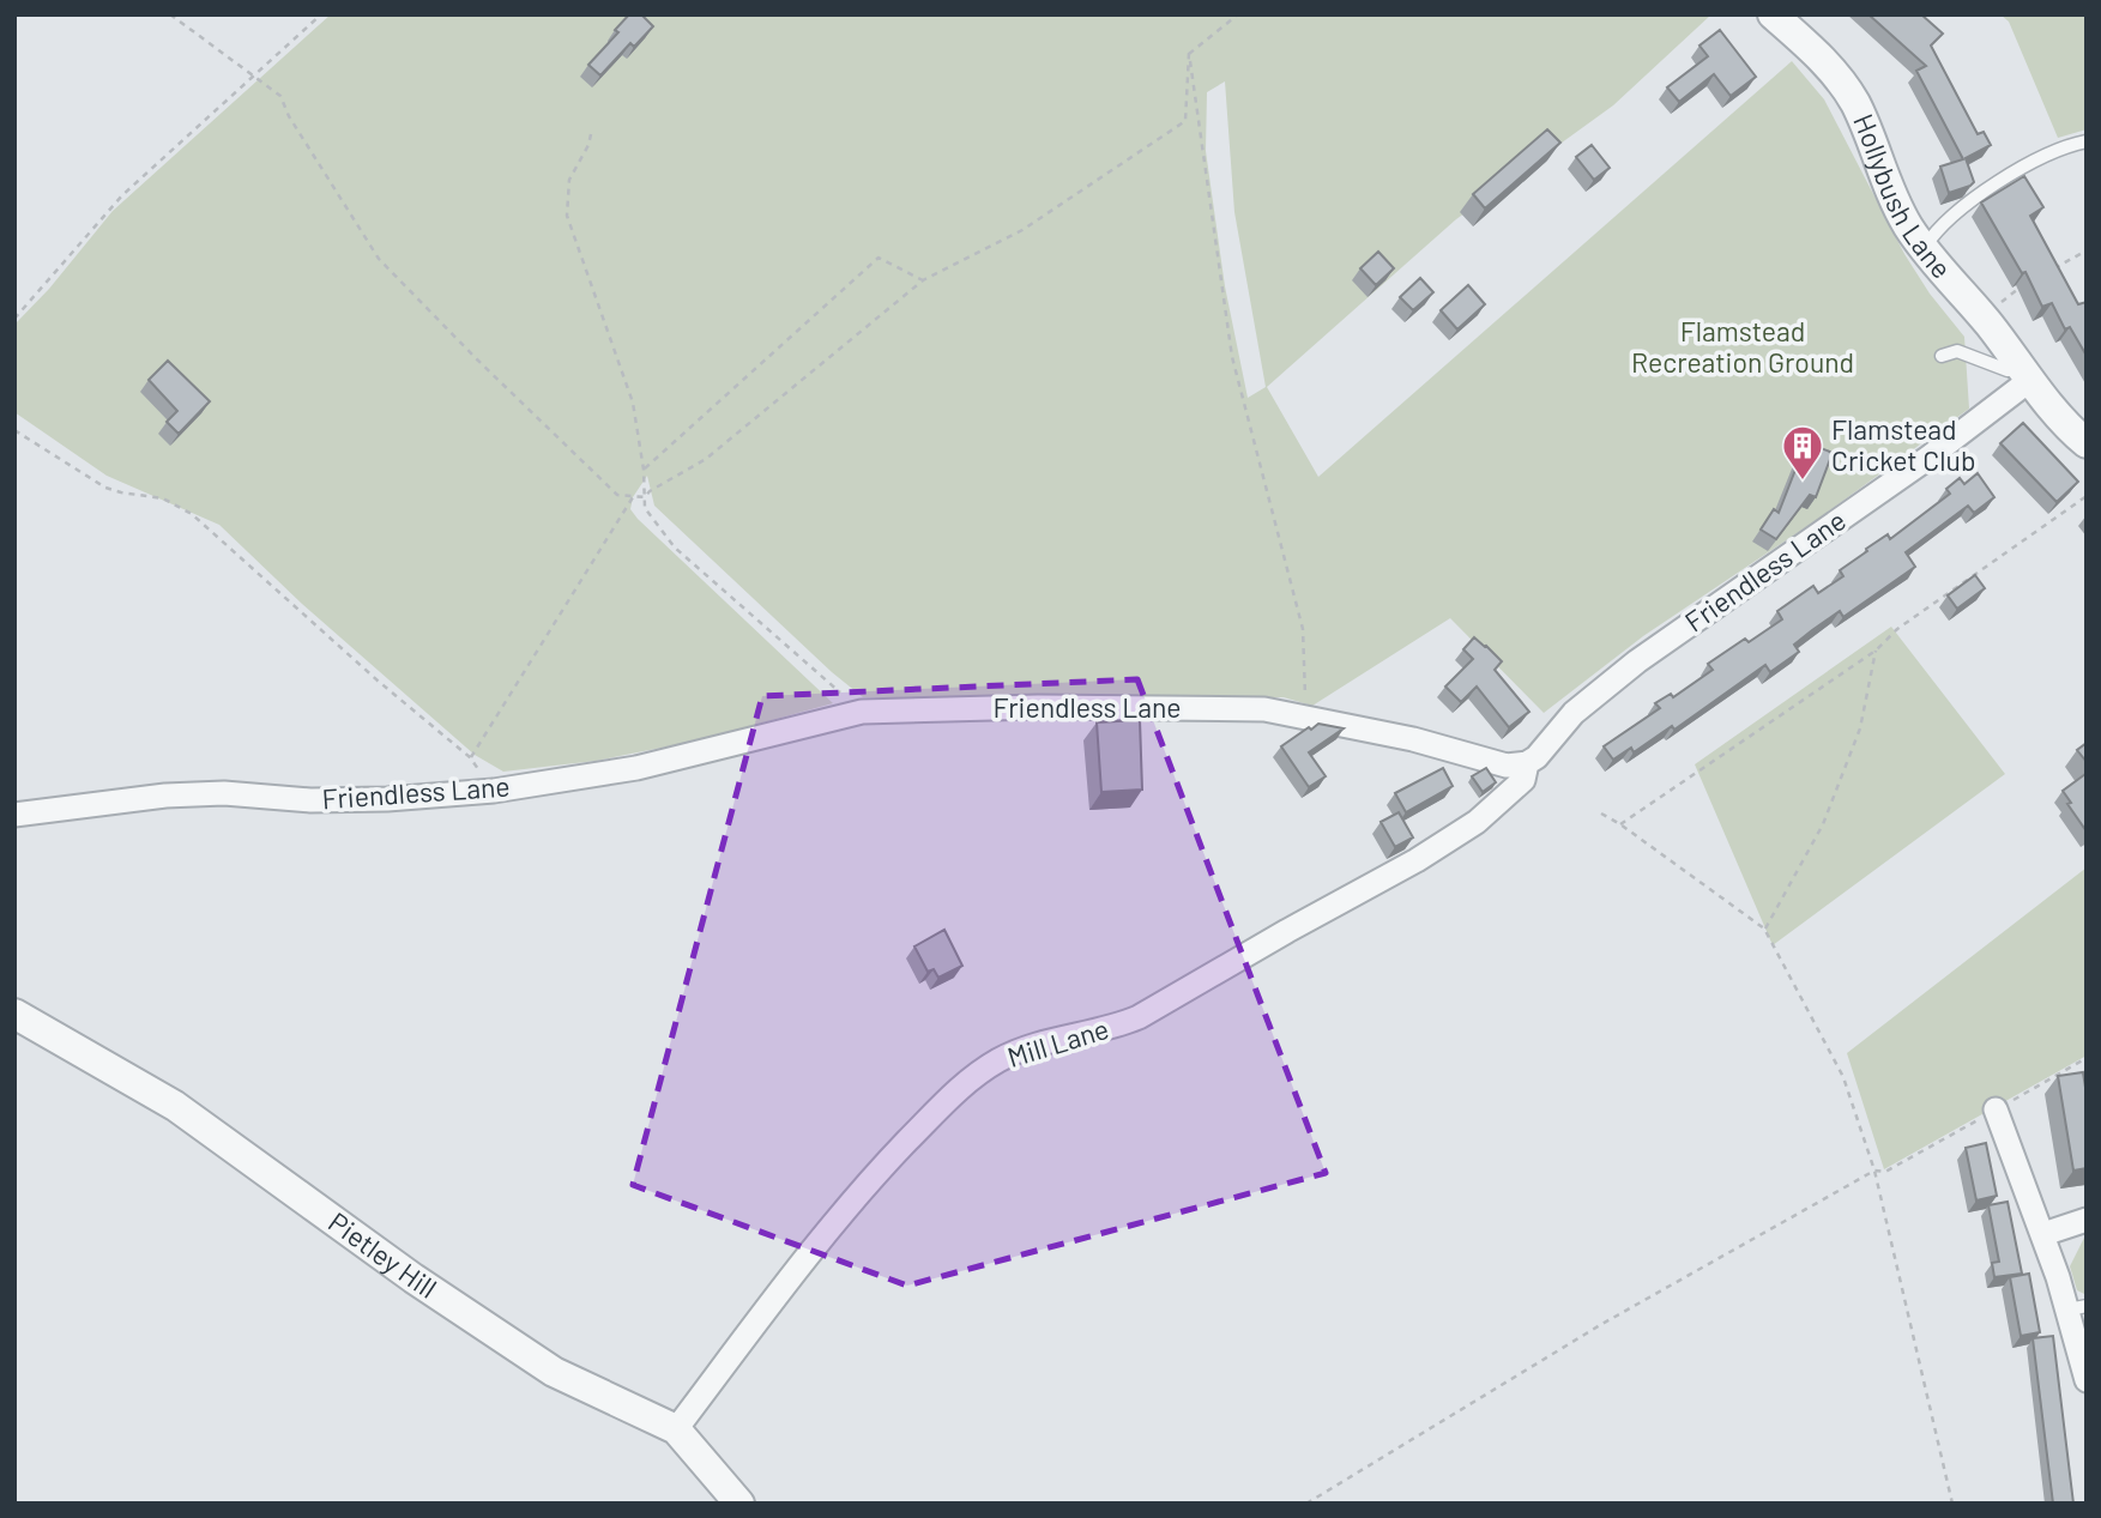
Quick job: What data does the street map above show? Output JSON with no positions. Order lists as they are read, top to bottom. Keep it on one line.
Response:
{"streets":{"street":["Hollybush Lane","Friendless Lane","Mill Lane","Pietley Hill"]},"crossings":[["Hollybush Lane","Friendless Lane"],["Friendless Lane","Mill Lane"],["Mill Lane","Pietley Hill"]],"parks":["Flamstead Recreation Ground"],"places":{"building":["Flamstead Cricket Club"]}}
